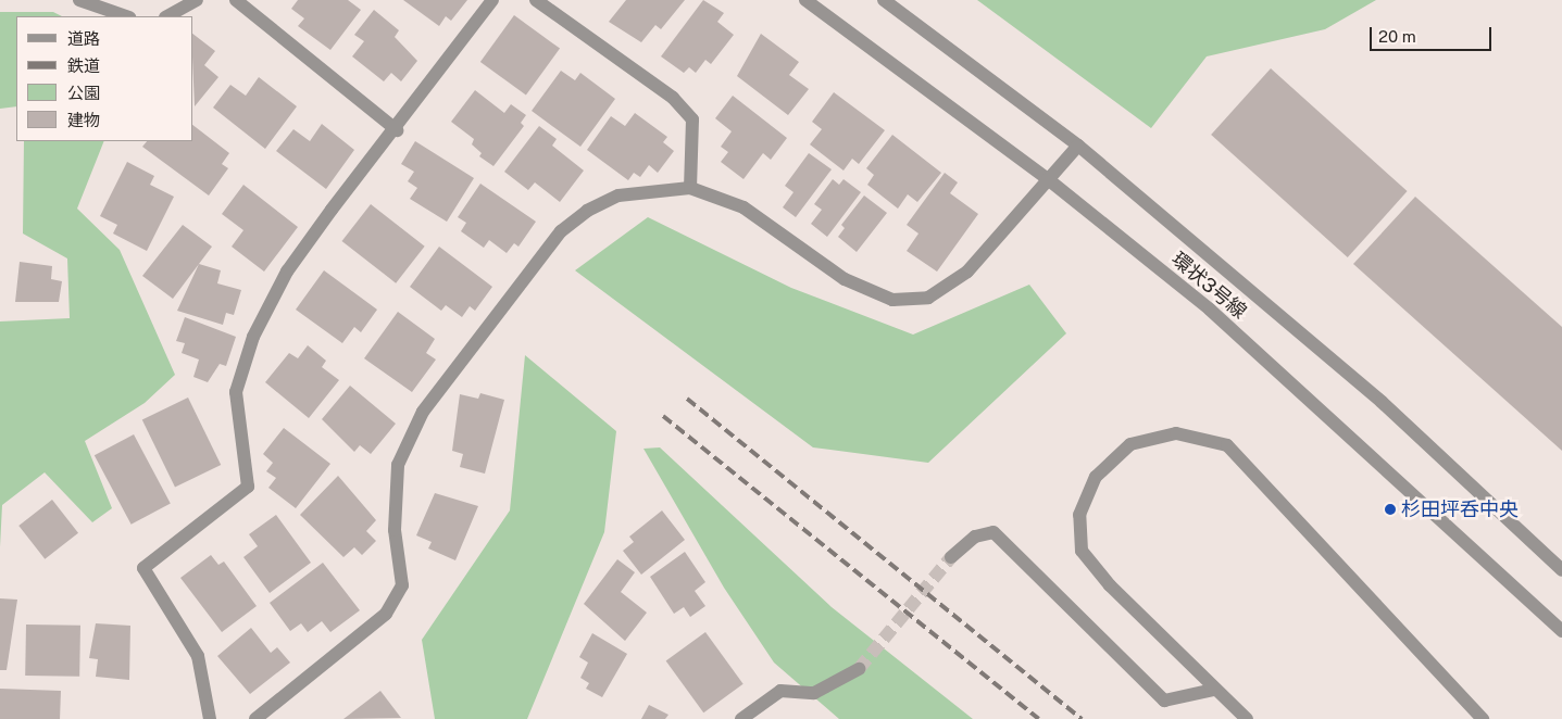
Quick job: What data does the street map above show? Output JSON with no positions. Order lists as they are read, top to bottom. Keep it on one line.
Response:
{"streets":{"street":["環状3号線"]},"places":["杉田坪呑中央"],"legend":["道路","鉄道","公園","建物"],"scale_bar":"20 m"}
